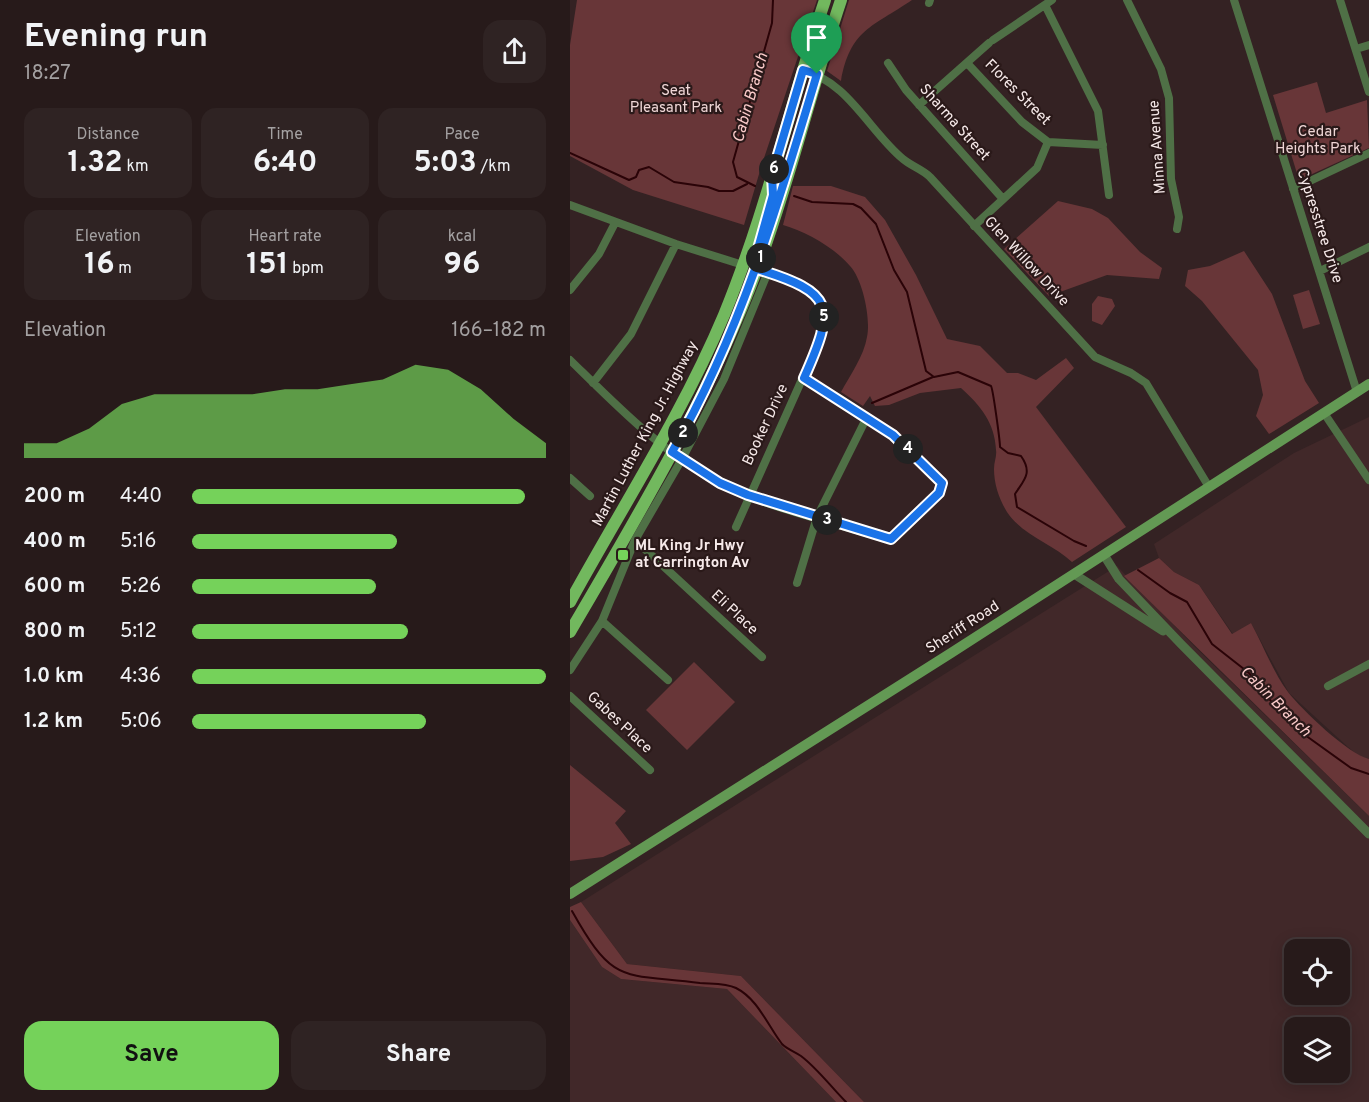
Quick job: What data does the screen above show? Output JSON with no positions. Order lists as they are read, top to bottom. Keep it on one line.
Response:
{"streets":{"main road":["Martin Luther King Jr. Highway","Sheriff Road"],"street":["Flores Street","Sharma Street","Minna Avenue","Cypresstree Drive","Glen Willow Drive","Booker Drive","Eli Place","Gabes Place"]},"crossings":[["Cypresstree Drive","Sheriff Road"],["Glen Willow Drive","Martin Luther King Jr. Highway"],["Glen Willow Drive","Sheriff Road"],["Booker Drive","Martin Luther King Jr. Highway"]],"water":["Cabin Branch"],"parks":["Seat Pleasant Park","Cedar Heights Park"],"places":{"transit":["ML King Jr Hwy at Carrington Av"]},"page":{"heading":["Evening run","18:27"],"stats":[["Distance","1.32 km"],["Time","6:40"],["Pace","5:03 /km"],["Elevation","16 m"],["Heart rate","151 bpm"],["kcal","96"]],"pins":["6","1","5","2","4","3"],"chart":["Elevation","166–182 m"],"list":[{"name":"200 m","note":"4:40"},{"name":"400 m","note":"5:16"},{"name":"600 m","note":"5:26"},{"name":"800 m","note":"5:12"},{"name":"1.0 km","note":"4:36"},{"name":"1.2 km","note":"5:06"}],"buttons":["Save","Share"]}}
